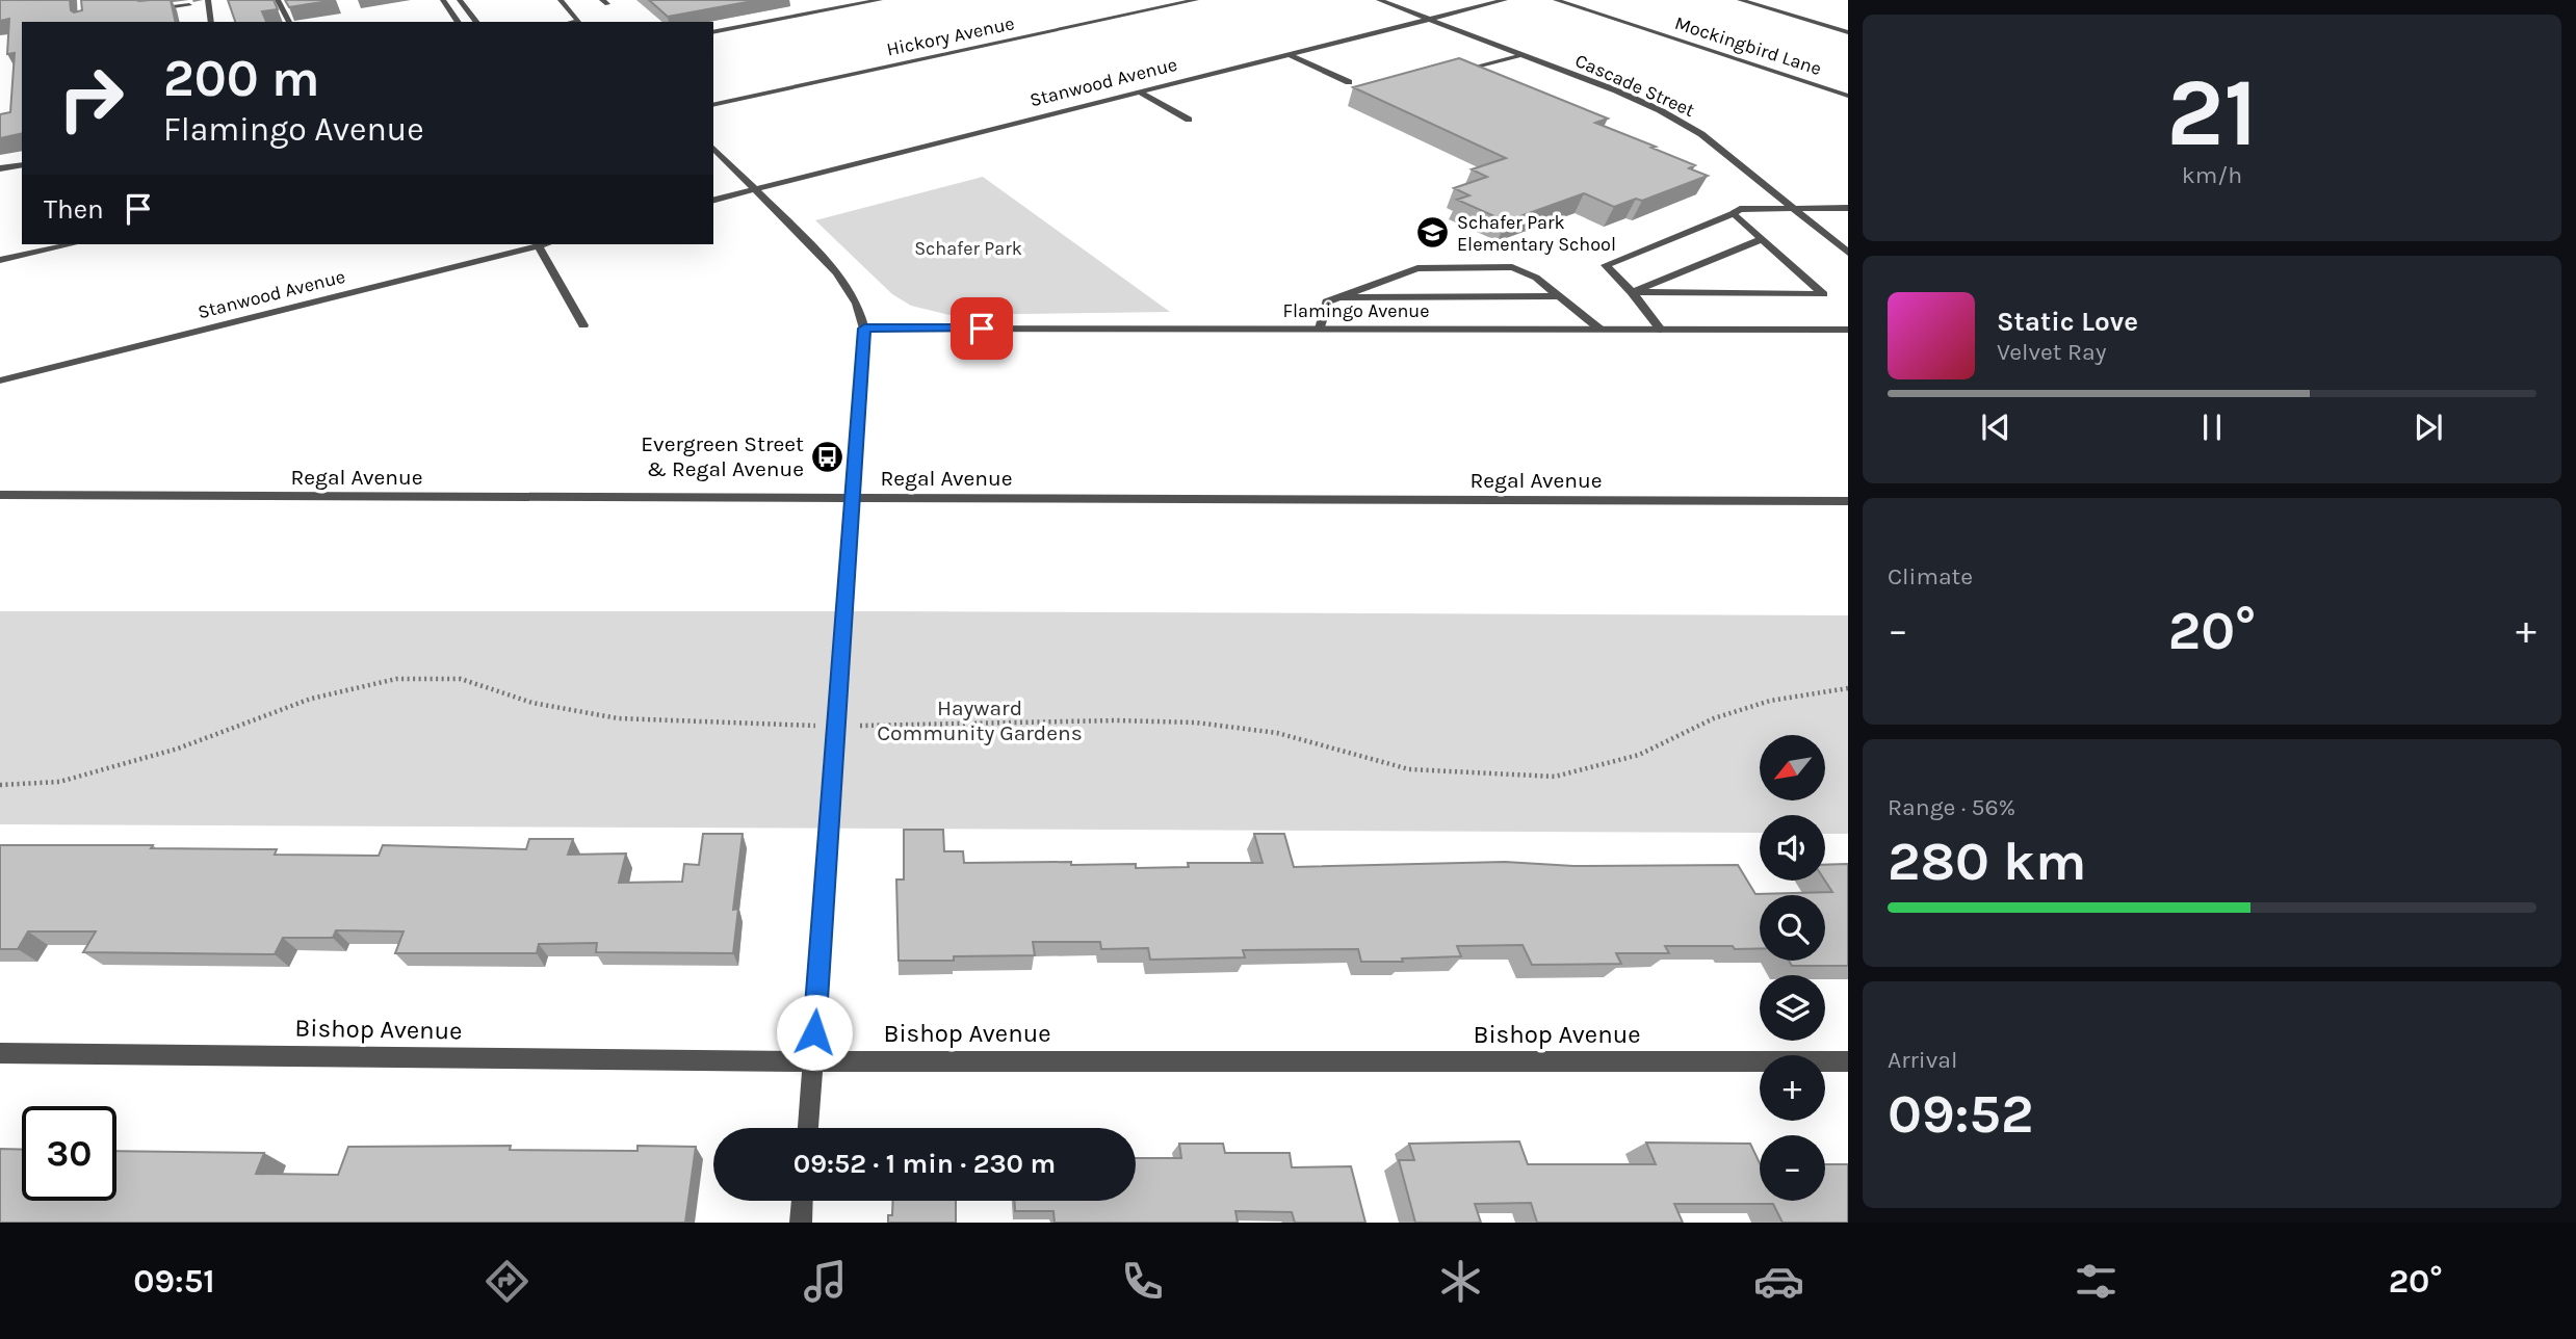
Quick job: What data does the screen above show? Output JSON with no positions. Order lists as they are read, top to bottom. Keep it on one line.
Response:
{"streets":{"street":["Hickory Avenue","Mockingbird Lane","Stanwood Avenue","Cascade Street","Flamingo Avenue","Regal Avenue","Bishop Avenue"]},"crossings":[["Stanwood Avenue","Cascade Street"]],"parks":["Schafer Park","Hayward Community Gardens"],"places":{"school or university":["Schafer Park Elementary School"],"bus stop":["Evergreen Street & Regal Avenue"]},"north":"bottom left","page":{"tile":[["21","km/h"],"Climate",["Range · 56%","280 km"],["Arrival","09:52"]],"turn":["200 m","Flamingo Avenue"],"then":"Then","song":["Static Love","Velvet Ray"],"heat":["−","20°","+"],"map_buttons":["+","−"],"limit":"30","trip":"09:52 · 1 min · 230 m","tabs":["09:51","20°"]}}
